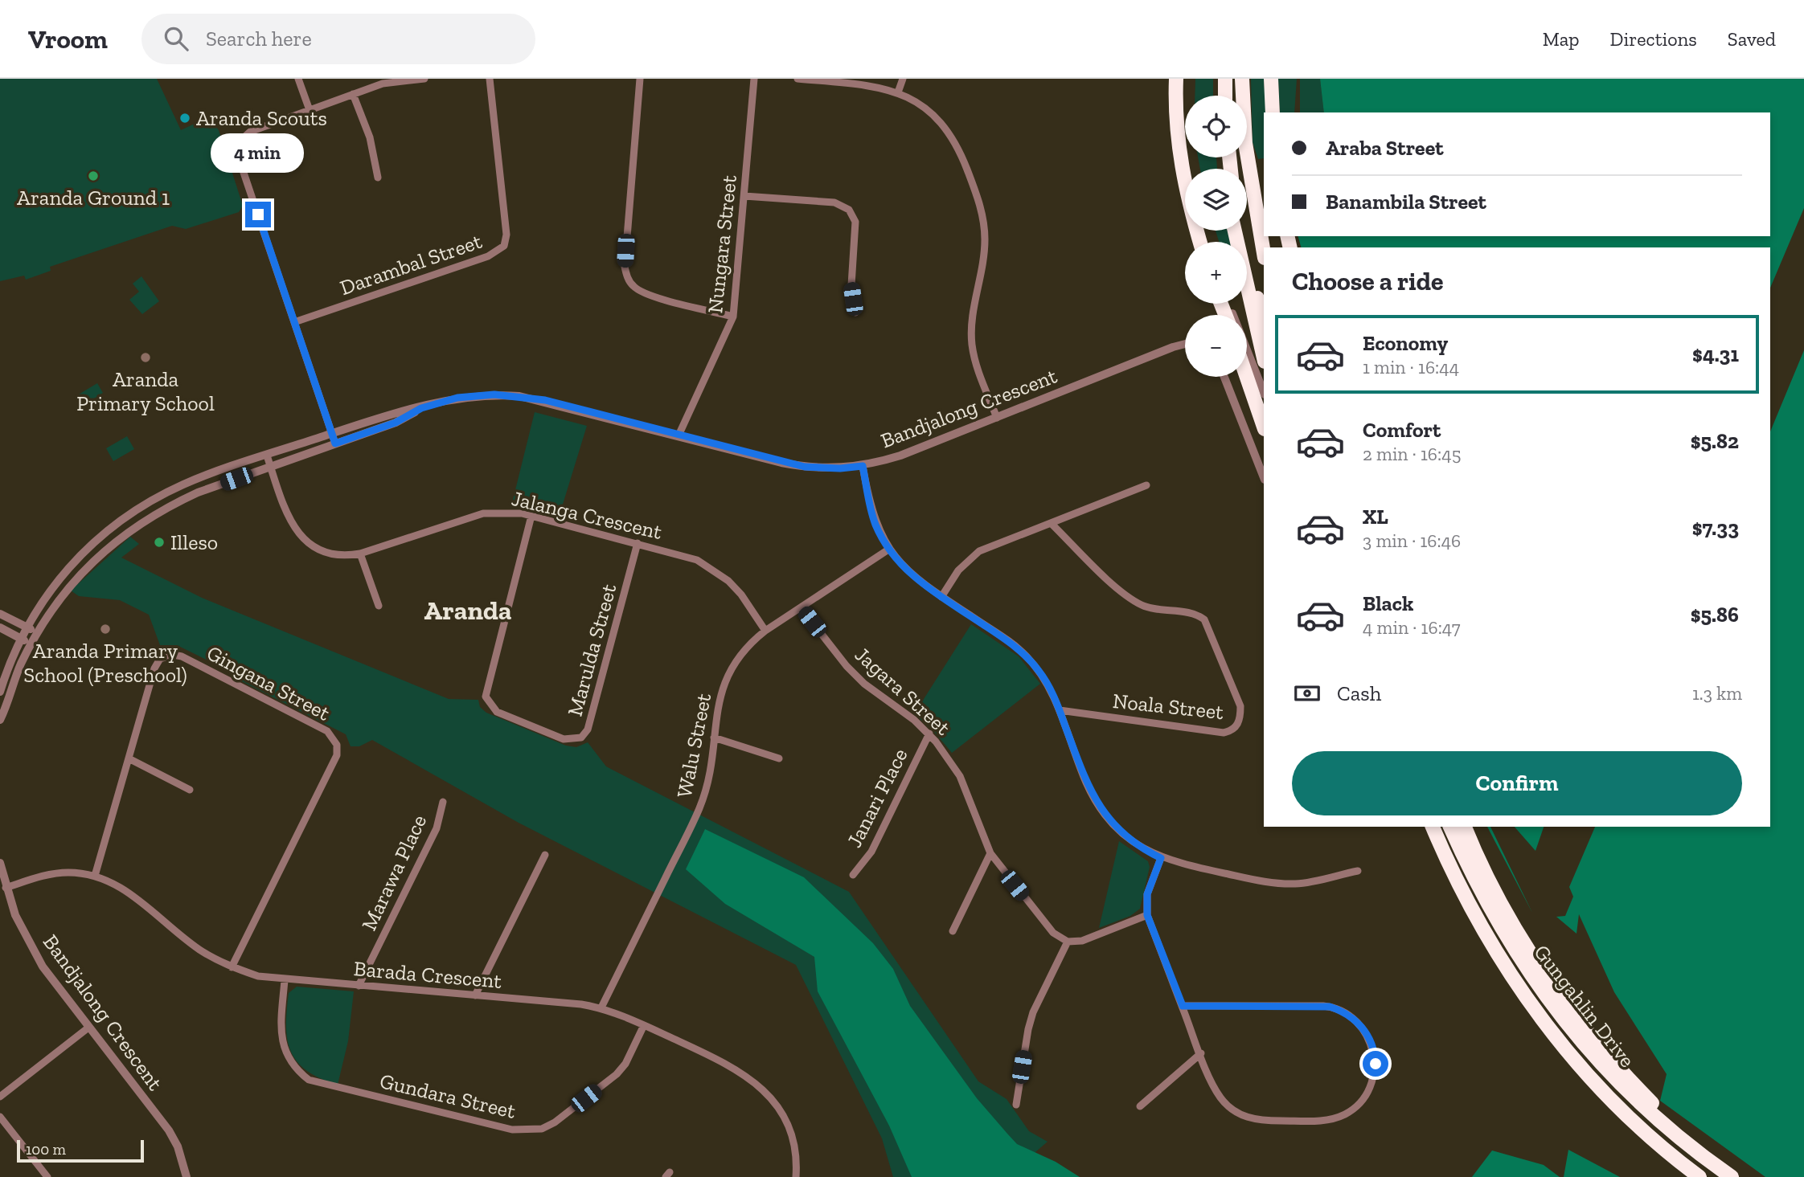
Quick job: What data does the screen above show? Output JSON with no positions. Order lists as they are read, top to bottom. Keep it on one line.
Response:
{"streets":{"highway":["Gungahlin Drive"],"street":["Nungara Street","Darambal Street","Bandjalong Crescent","Jalanga Crescent","Marulda Street","Gingana Street","Jagara Street","Noala Street","Walu Street","Janari Place","Marawa Place","Barada Crescent","Gundara Street"]},"crossings":[["Nungara Street","Bandjalong Crescent"],["Bandjalong Crescent","Jalanga Crescent"],["Bandjalong Crescent","Barada Crescent"],["Jalanga Crescent","Marulda Street"],["Jalanga Crescent","Walu Street"],["Gingana Street","Barada Crescent"],["Jagara Street","Walu Street"],["Jagara Street","Janari Place"],["Walu Street","Barada Crescent"],["Marawa Place","Barada Crescent"],["Barada Crescent","Gundara Street"]],"districts":["Aranda"],"places":["Aranda Scouts","Aranda Ground 1","Aranda Primary School","Illeso","Aranda Primary School (Preschool)"],"scale_bar":"100 m","page":{"header":"Vroom","search":"Search here","nav":["Map","Directions","Saved"],"map_buttons":["+","−"],"banner":["Araba Street","Banambila Street"],"bubble":"4 min","heading":"Choose a ride","list":[{"name":"Economy","note":"1 min · 16:44","value":"$4.31"},{"name":"Comfort","note":"2 min · 16:45","value":"$5.82"},{"name":"XL","note":"3 min · 16:46","value":"$7.33"},{"name":"Black","note":"4 min · 16:47","value":"$5.86"}],"pay":["Cash","1.3 km"],"buttons":"Confirm","scale":"100 m"}}
